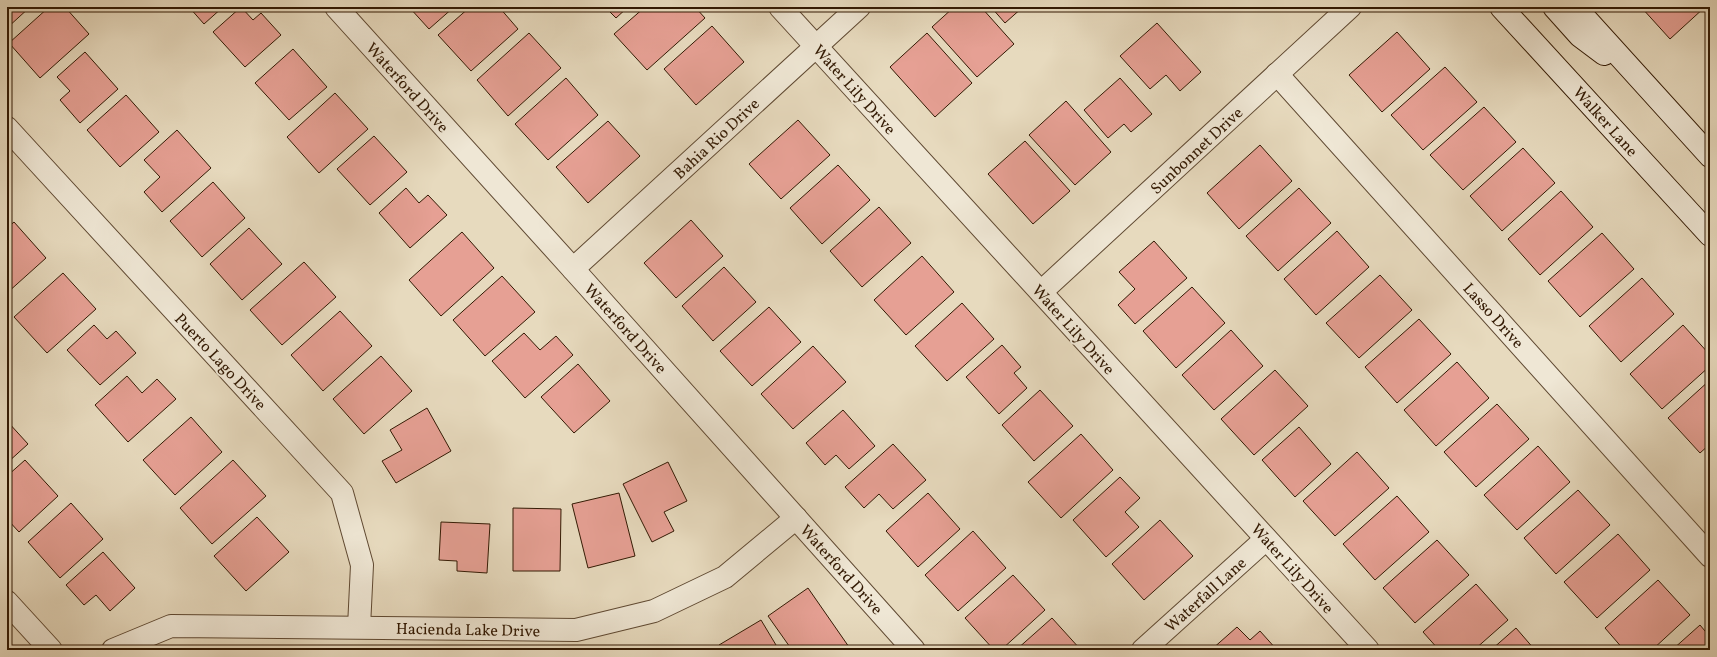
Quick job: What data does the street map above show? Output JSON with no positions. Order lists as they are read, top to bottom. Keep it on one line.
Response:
{"streets":{"street":["Waterford Drive","Water Lily Drive","Walker Lane","Bahia Rio Drive","Sunbonnet Drive","Lasso Drive","Puerto Lago Drive","Waterfall Lane","Hacienda Lake Drive"]},"crossings":[["Waterford Drive","Bahia Rio Drive"],["Waterford Drive","Hacienda Lake Drive"],["Water Lily Drive","Bahia Rio Drive"],["Water Lily Drive","Sunbonnet Drive"],["Water Lily Drive","Waterfall Lane"],["Sunbonnet Drive","Lasso Drive"],["Puerto Lago Drive","Hacienda Lake Drive"]]}
